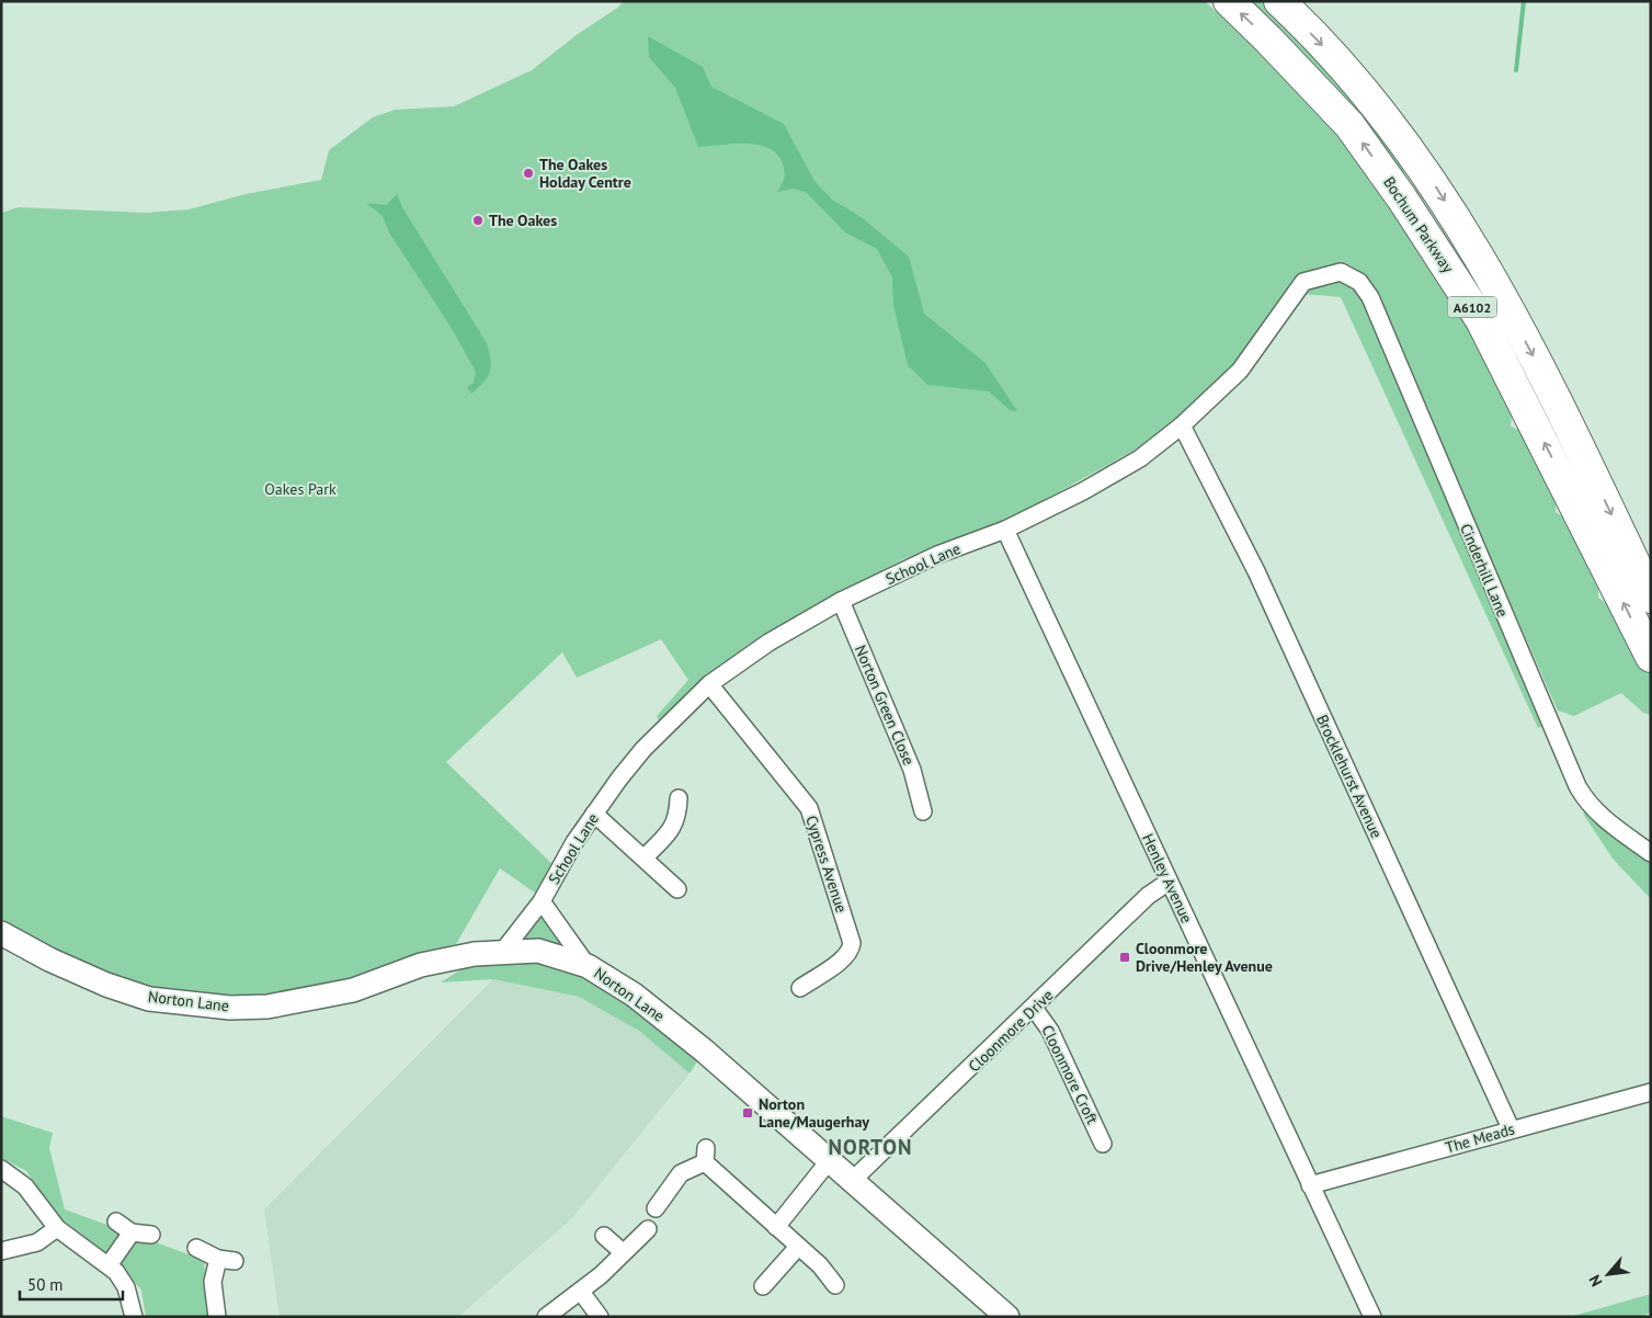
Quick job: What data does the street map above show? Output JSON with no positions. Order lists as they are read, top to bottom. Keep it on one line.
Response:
{"streets":{"highway":["Bochum Parkway","A6102"],"street":["School Lane","Cinderhill Lane","Norton Green Close","Brocklehurst Avenue","Cypress Avenue","Henley Avenue","Norton Lane","Cloonmore Drive","Cloonmore Croft","The Meads"]},"crossings":[["School Lane","Cinderhill Lane"],["School Lane","Norton Green Close"],["School Lane","Brocklehurst Avenue"],["School Lane","Cypress Avenue"],["School Lane","Henley Avenue"],["School Lane","Norton Lane"],["Brocklehurst Avenue","The Meads"],["Henley Avenue","Cloonmore Drive"],["Henley Avenue","The Meads"],["Norton Lane","Cloonmore Drive"],["Cloonmore Drive","Cloonmore Croft"]],"districts":["NORTON"],"parks":["Oakes Park"],"places":{"other":["The Oakes Holday Centre","The Oakes"],"transit":["Cloonmore Drive/Henley Avenue","Norton Lane/Maugerhay"]},"scale_bar":"50 m","north":"bottom left"}
